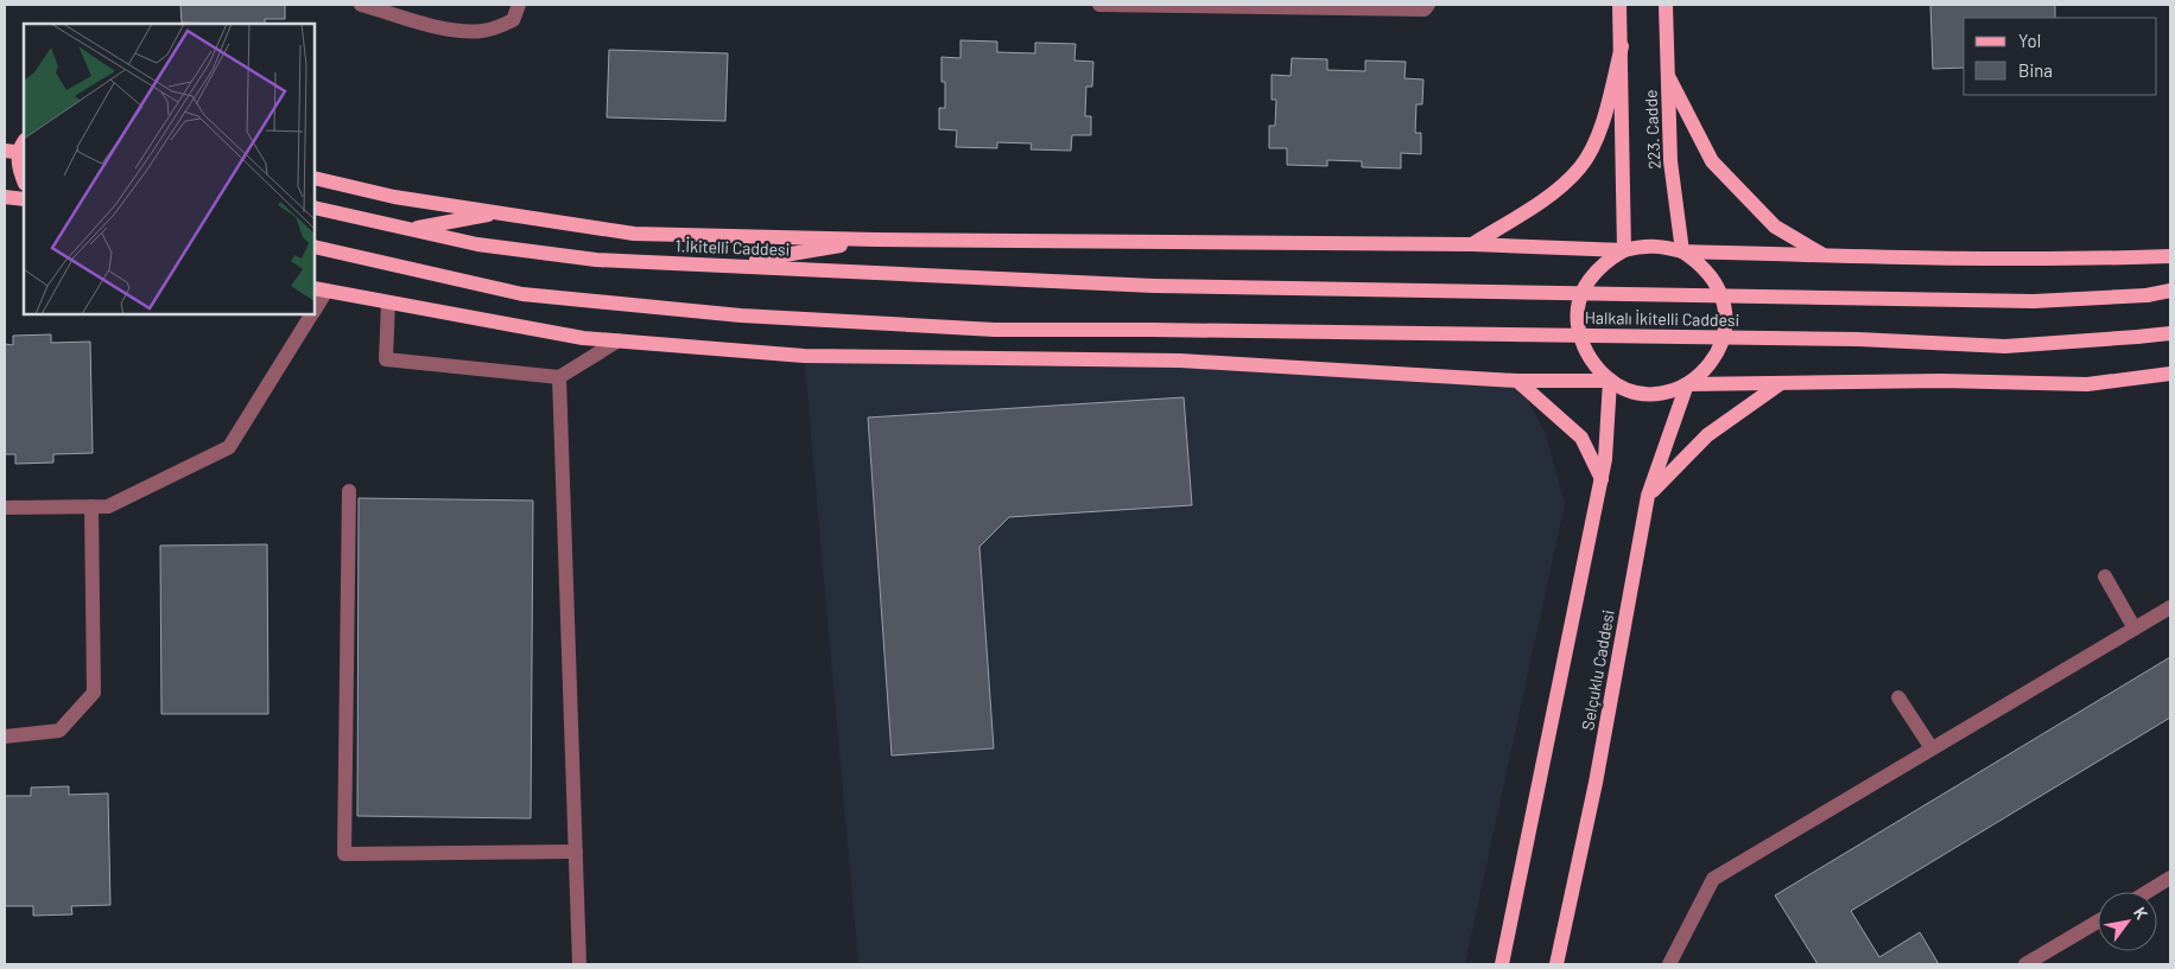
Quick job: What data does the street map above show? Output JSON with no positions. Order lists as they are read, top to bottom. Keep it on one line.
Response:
{"streets":{"main road":["223. Cadde","1.İkitelli Caddesi","Halkalı İkitelli Caddesi","Selçuklu Caddesi"]},"crossings":[["223. Cadde","Selçuklu Caddesi"],["1.İkitelli Caddesi","Halkalı İkitelli Caddesi"]],"legend":["Yol","Bina"],"north":"top right"}
